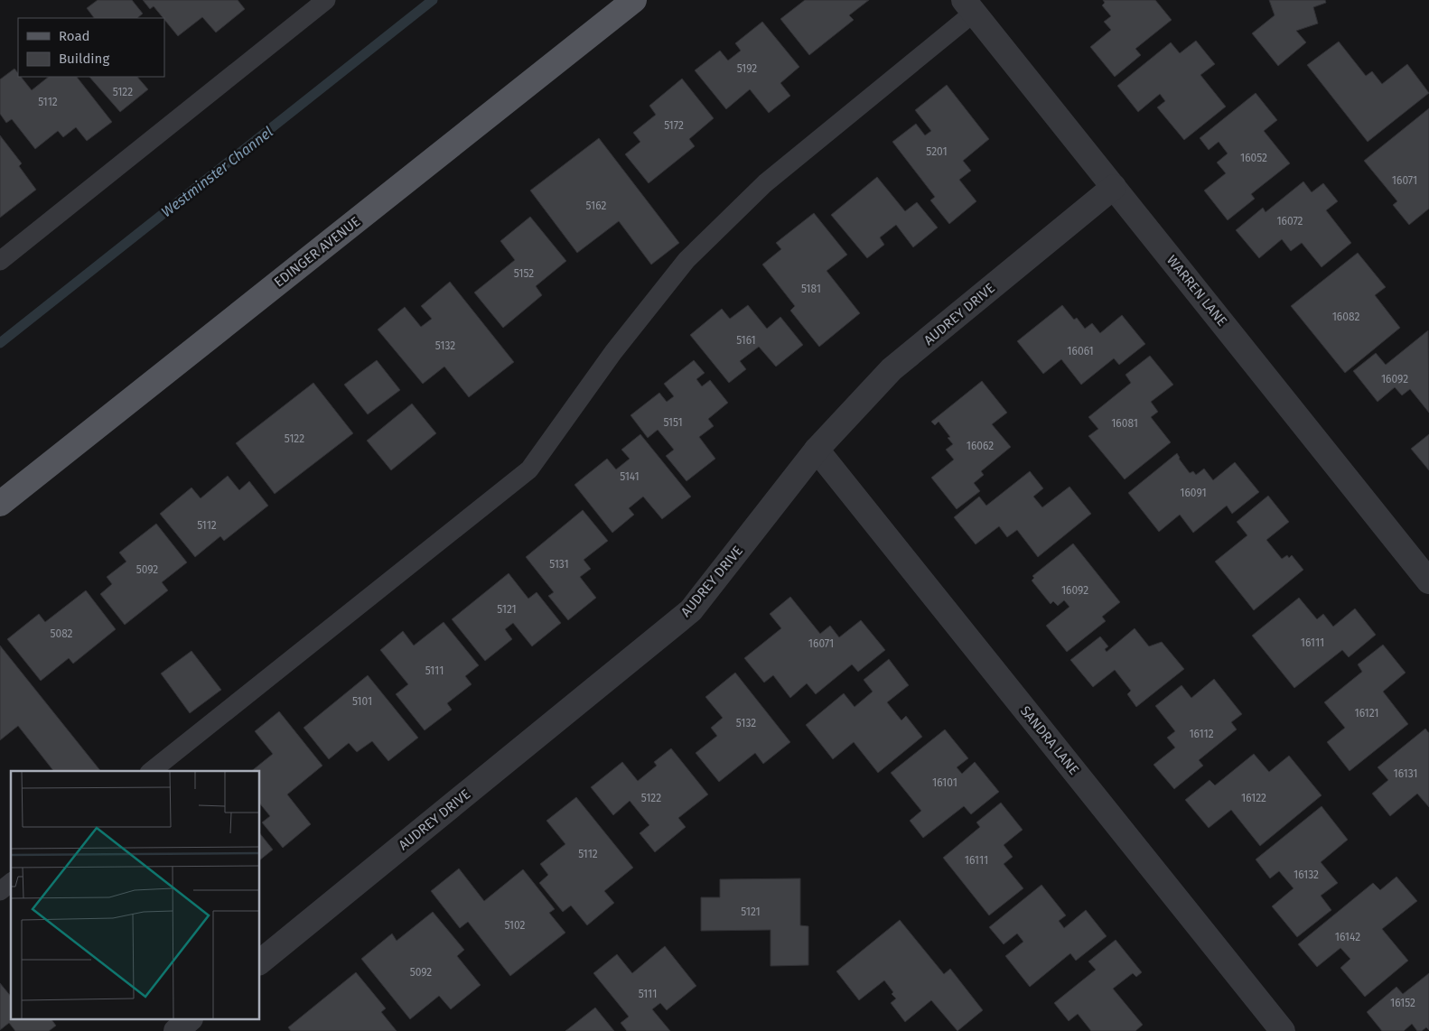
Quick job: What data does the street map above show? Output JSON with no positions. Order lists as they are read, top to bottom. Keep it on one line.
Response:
{"streets":{"main road":["EDINGER AVENUE"],"street":["WARREN LANE","AUDREY DRIVE","SANDRA LANE"]},"crossings":[["WARREN LANE","AUDREY DRIVE"],["AUDREY DRIVE","SANDRA LANE"]],"water":["Westminster Channel"],"house_numbers":["5192","5122","5112","5172","5201","16052","16071","5162","16072","5152","5181","16082","5161","5132","16061","16092","5151","16081","5122","16062","5141","16091","5112","5131","5092","16092","5121","5082","16111","16071","5111","5101","16121","5132","16112","16131","16101","5122","16122","5112","16111","16132","5121","5102","16142","5092","5111","16152"],"legend":["Road","Building"]}
